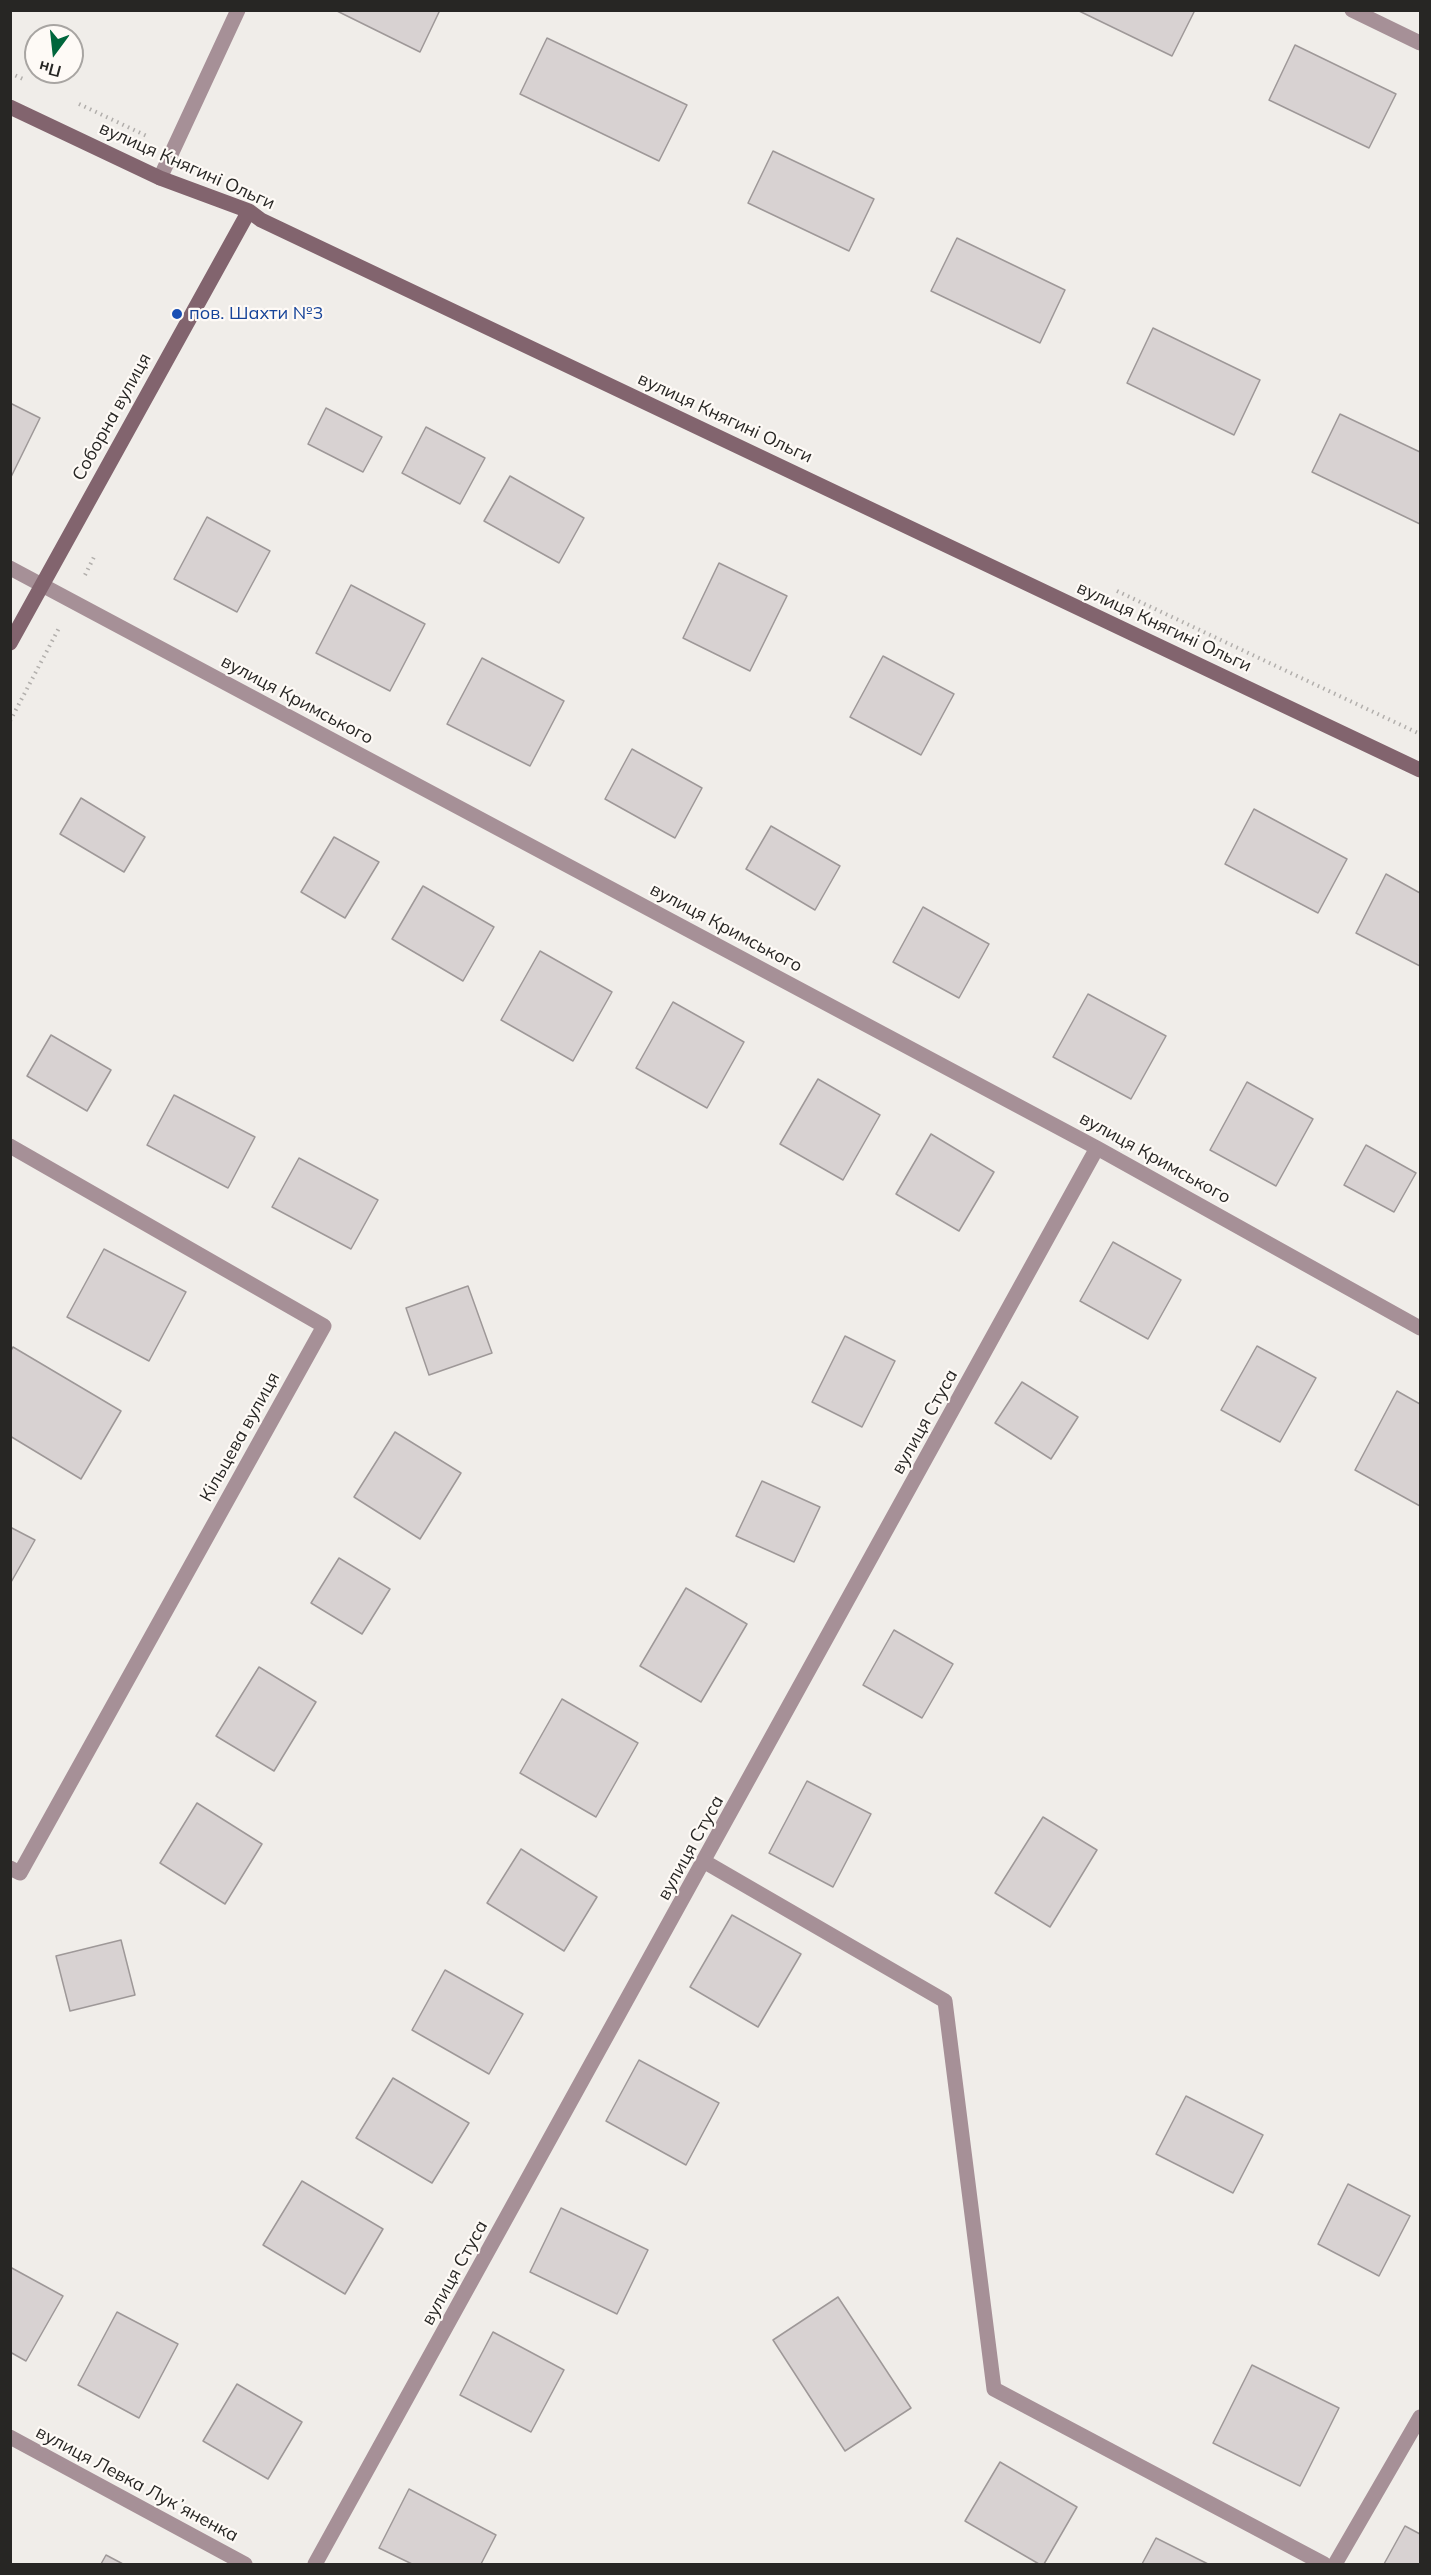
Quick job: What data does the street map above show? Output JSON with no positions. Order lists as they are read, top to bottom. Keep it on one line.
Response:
{"streets":{"street":["вулиця Княгині Ольги","Соборна вулиця","вулиця Кримського","вулиця Стуса","Кільцева вулиця","вулиця Левка Лукʼяненка"]},"crossings":[["вулиця Княгині Ольги","Соборна вулиця"],["Соборна вулиця","вулиця Кримського"],["вулиця Кримського","вулиця Стуса"]],"places":["пов. Шахти №3"],"north":"bottom"}
